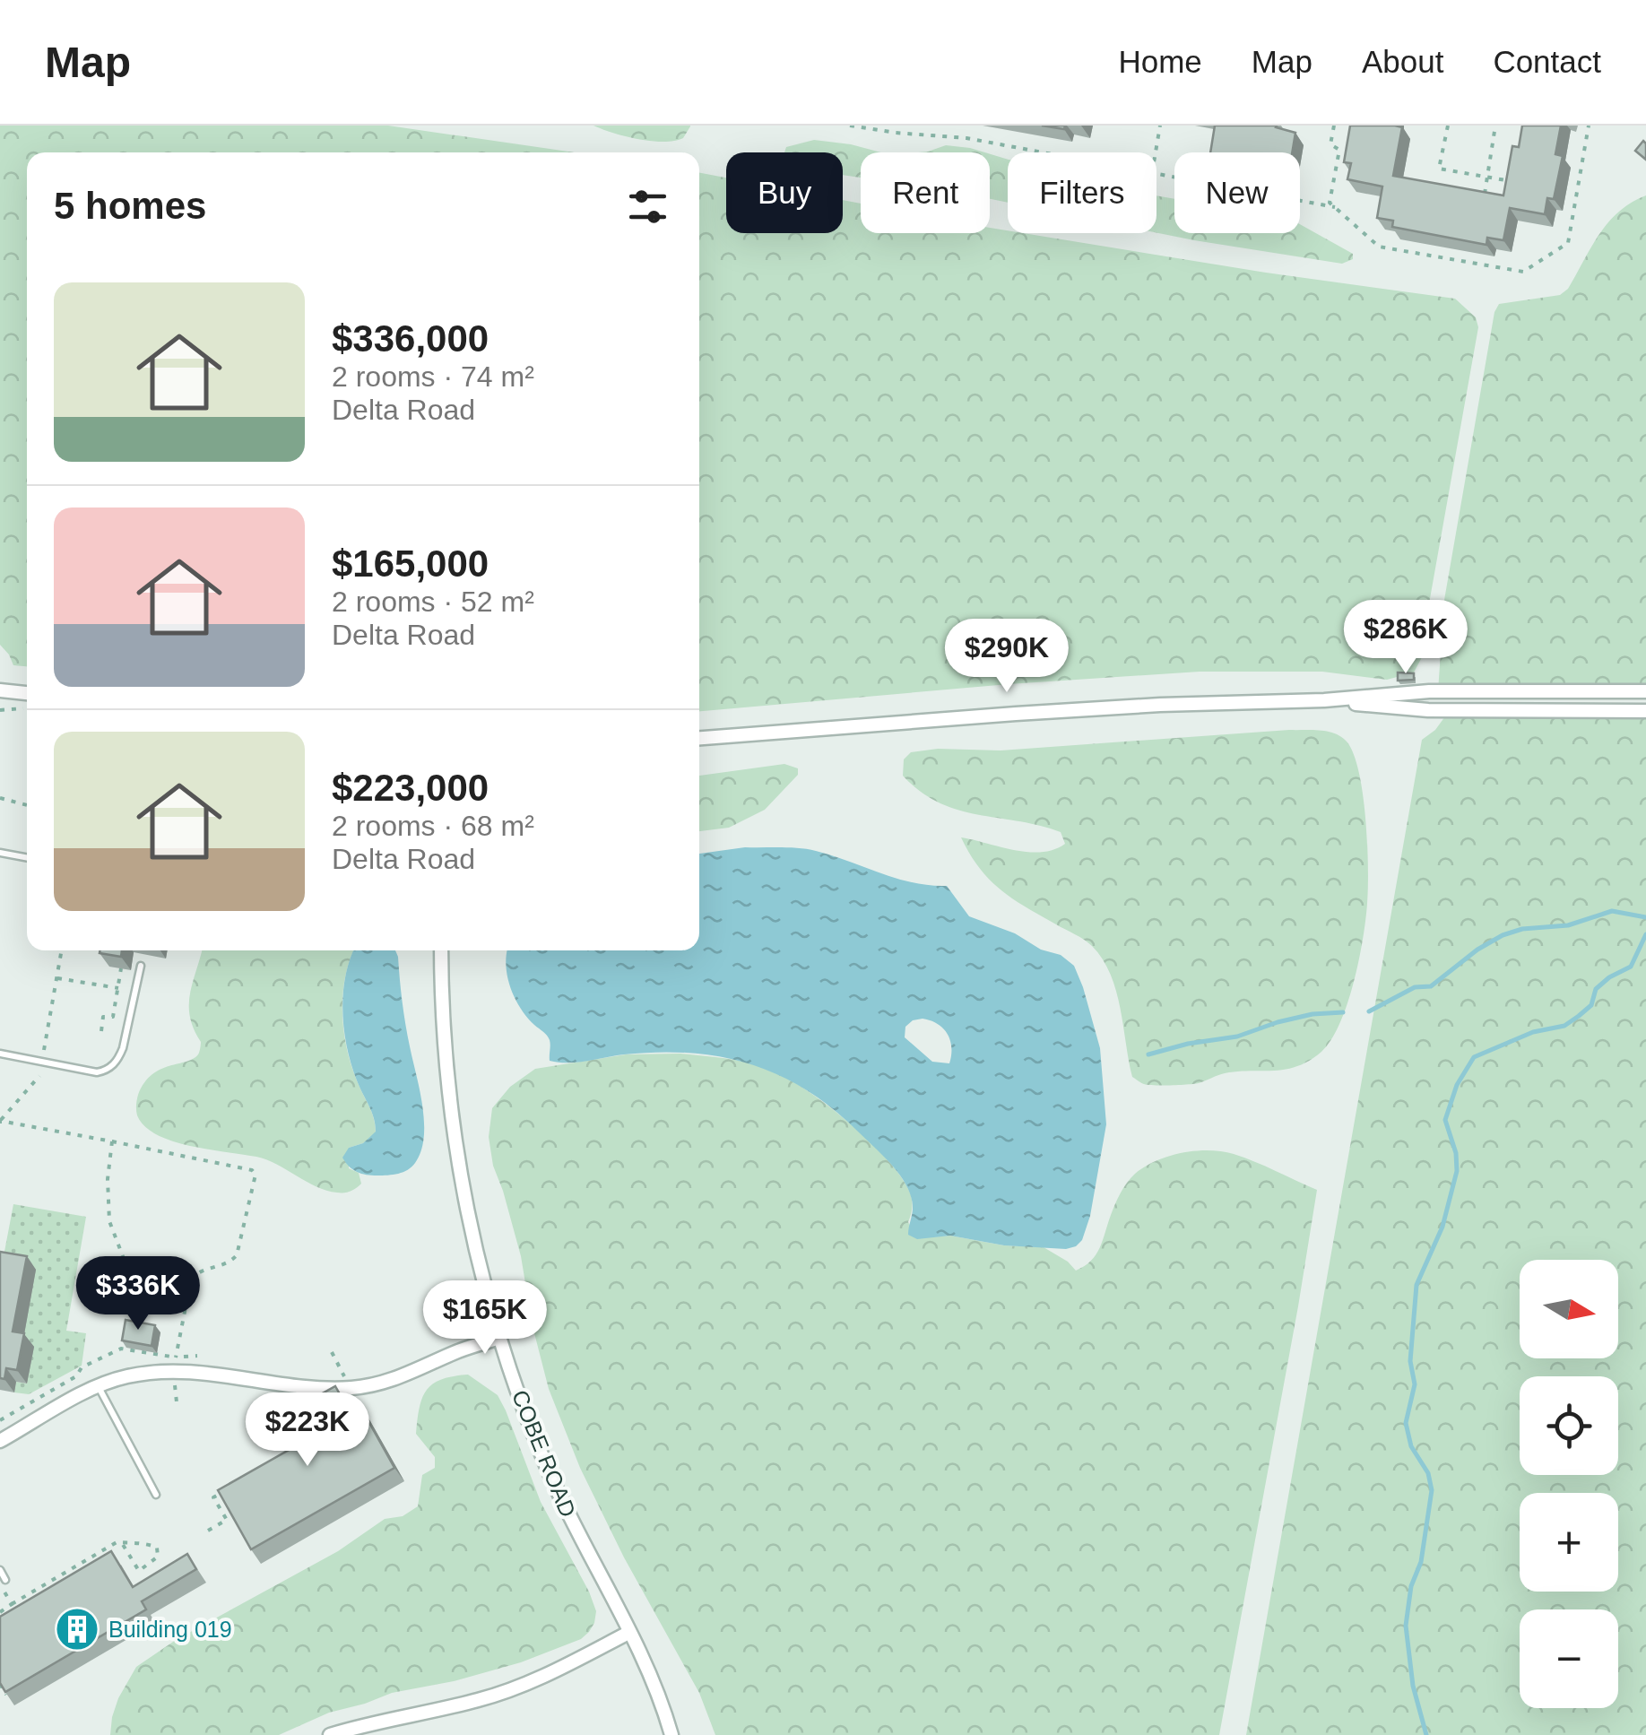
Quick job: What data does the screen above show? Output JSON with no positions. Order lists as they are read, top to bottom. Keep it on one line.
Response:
{"streets":{"street":["COBE ROAD"]},"places":{"building":["Building 019"]},"north":"right","page":{"header":"Map","nav":["Home","Map","About","Contact"],"chip":["Buy","Rent","Filters","New"],"heading":"5 homes","list":[{"name":"$336,000","note":"2 rooms · 74 m² · Delta Road"},{"name":"$165,000","note":"2 rooms · 52 m² · Delta Road"},{"name":"$223,000","note":"2 rooms · 68 m² · Delta Road"}],"price":["$286K","$290K","$336K","$165K","$223K"],"map_buttons":["+","−"]}}
